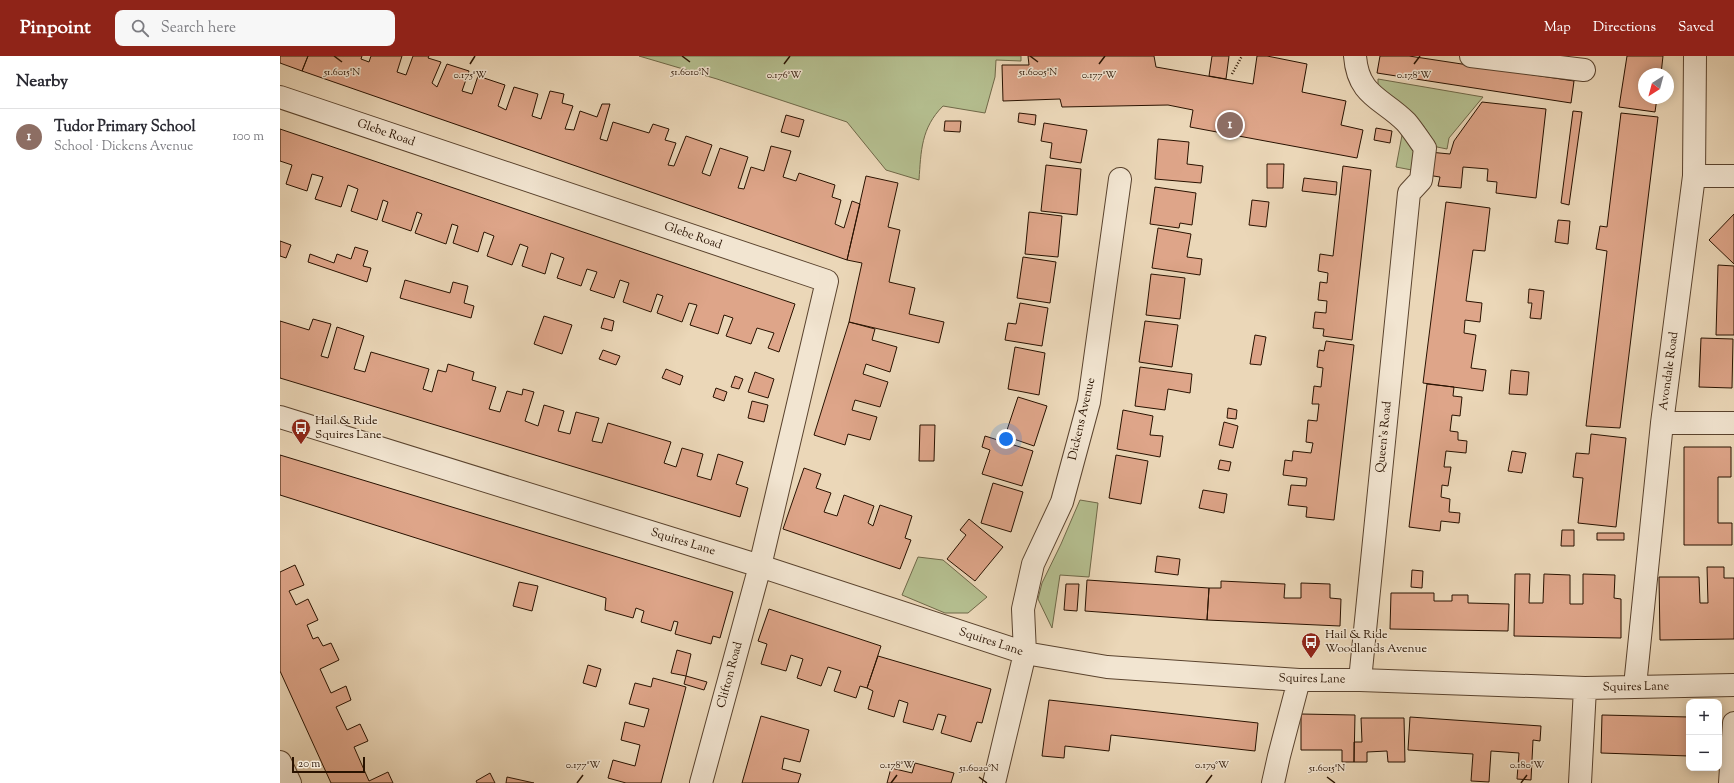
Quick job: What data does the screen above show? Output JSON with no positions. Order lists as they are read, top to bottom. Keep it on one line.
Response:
{"streets":{"street":["Glebe Road","Avondale Road","Dickens Avenue","Queen's Road","Squires Lane","Clifton Road"]},"crossings":[["Glebe Road","Squires Lane"],["Glebe Road","Clifton Road"],["Avondale Road","Squires Lane"],["Dickens Avenue","Squires Lane"],["Queen's Road","Squires Lane"],["Squires Lane","Clifton Road"]],"places":{"bus stop":["Hail & Ride Squires Lane","Hail & Ride Woodlands Avenue"]},"scale_bar":"20 m","north":"bottom left","page":{"header":"Pinpoint","search":"Search here","nav":["Map","Directions","Saved"],"heading":"Nearby","list":[{"mark":"1","name":"Tudor Primary School","note":"School · Dickens Avenue","value":"100 m"}],"pins":"1","map_buttons":["+","−"],"scale":"20 m"},"coordinates":["51.6015°N","51.6010°N","51.6005°N","0.176°W","0.178°W","0.175°W","0.177°W","0.179°W","0.180°W","51.6020°N"]}
